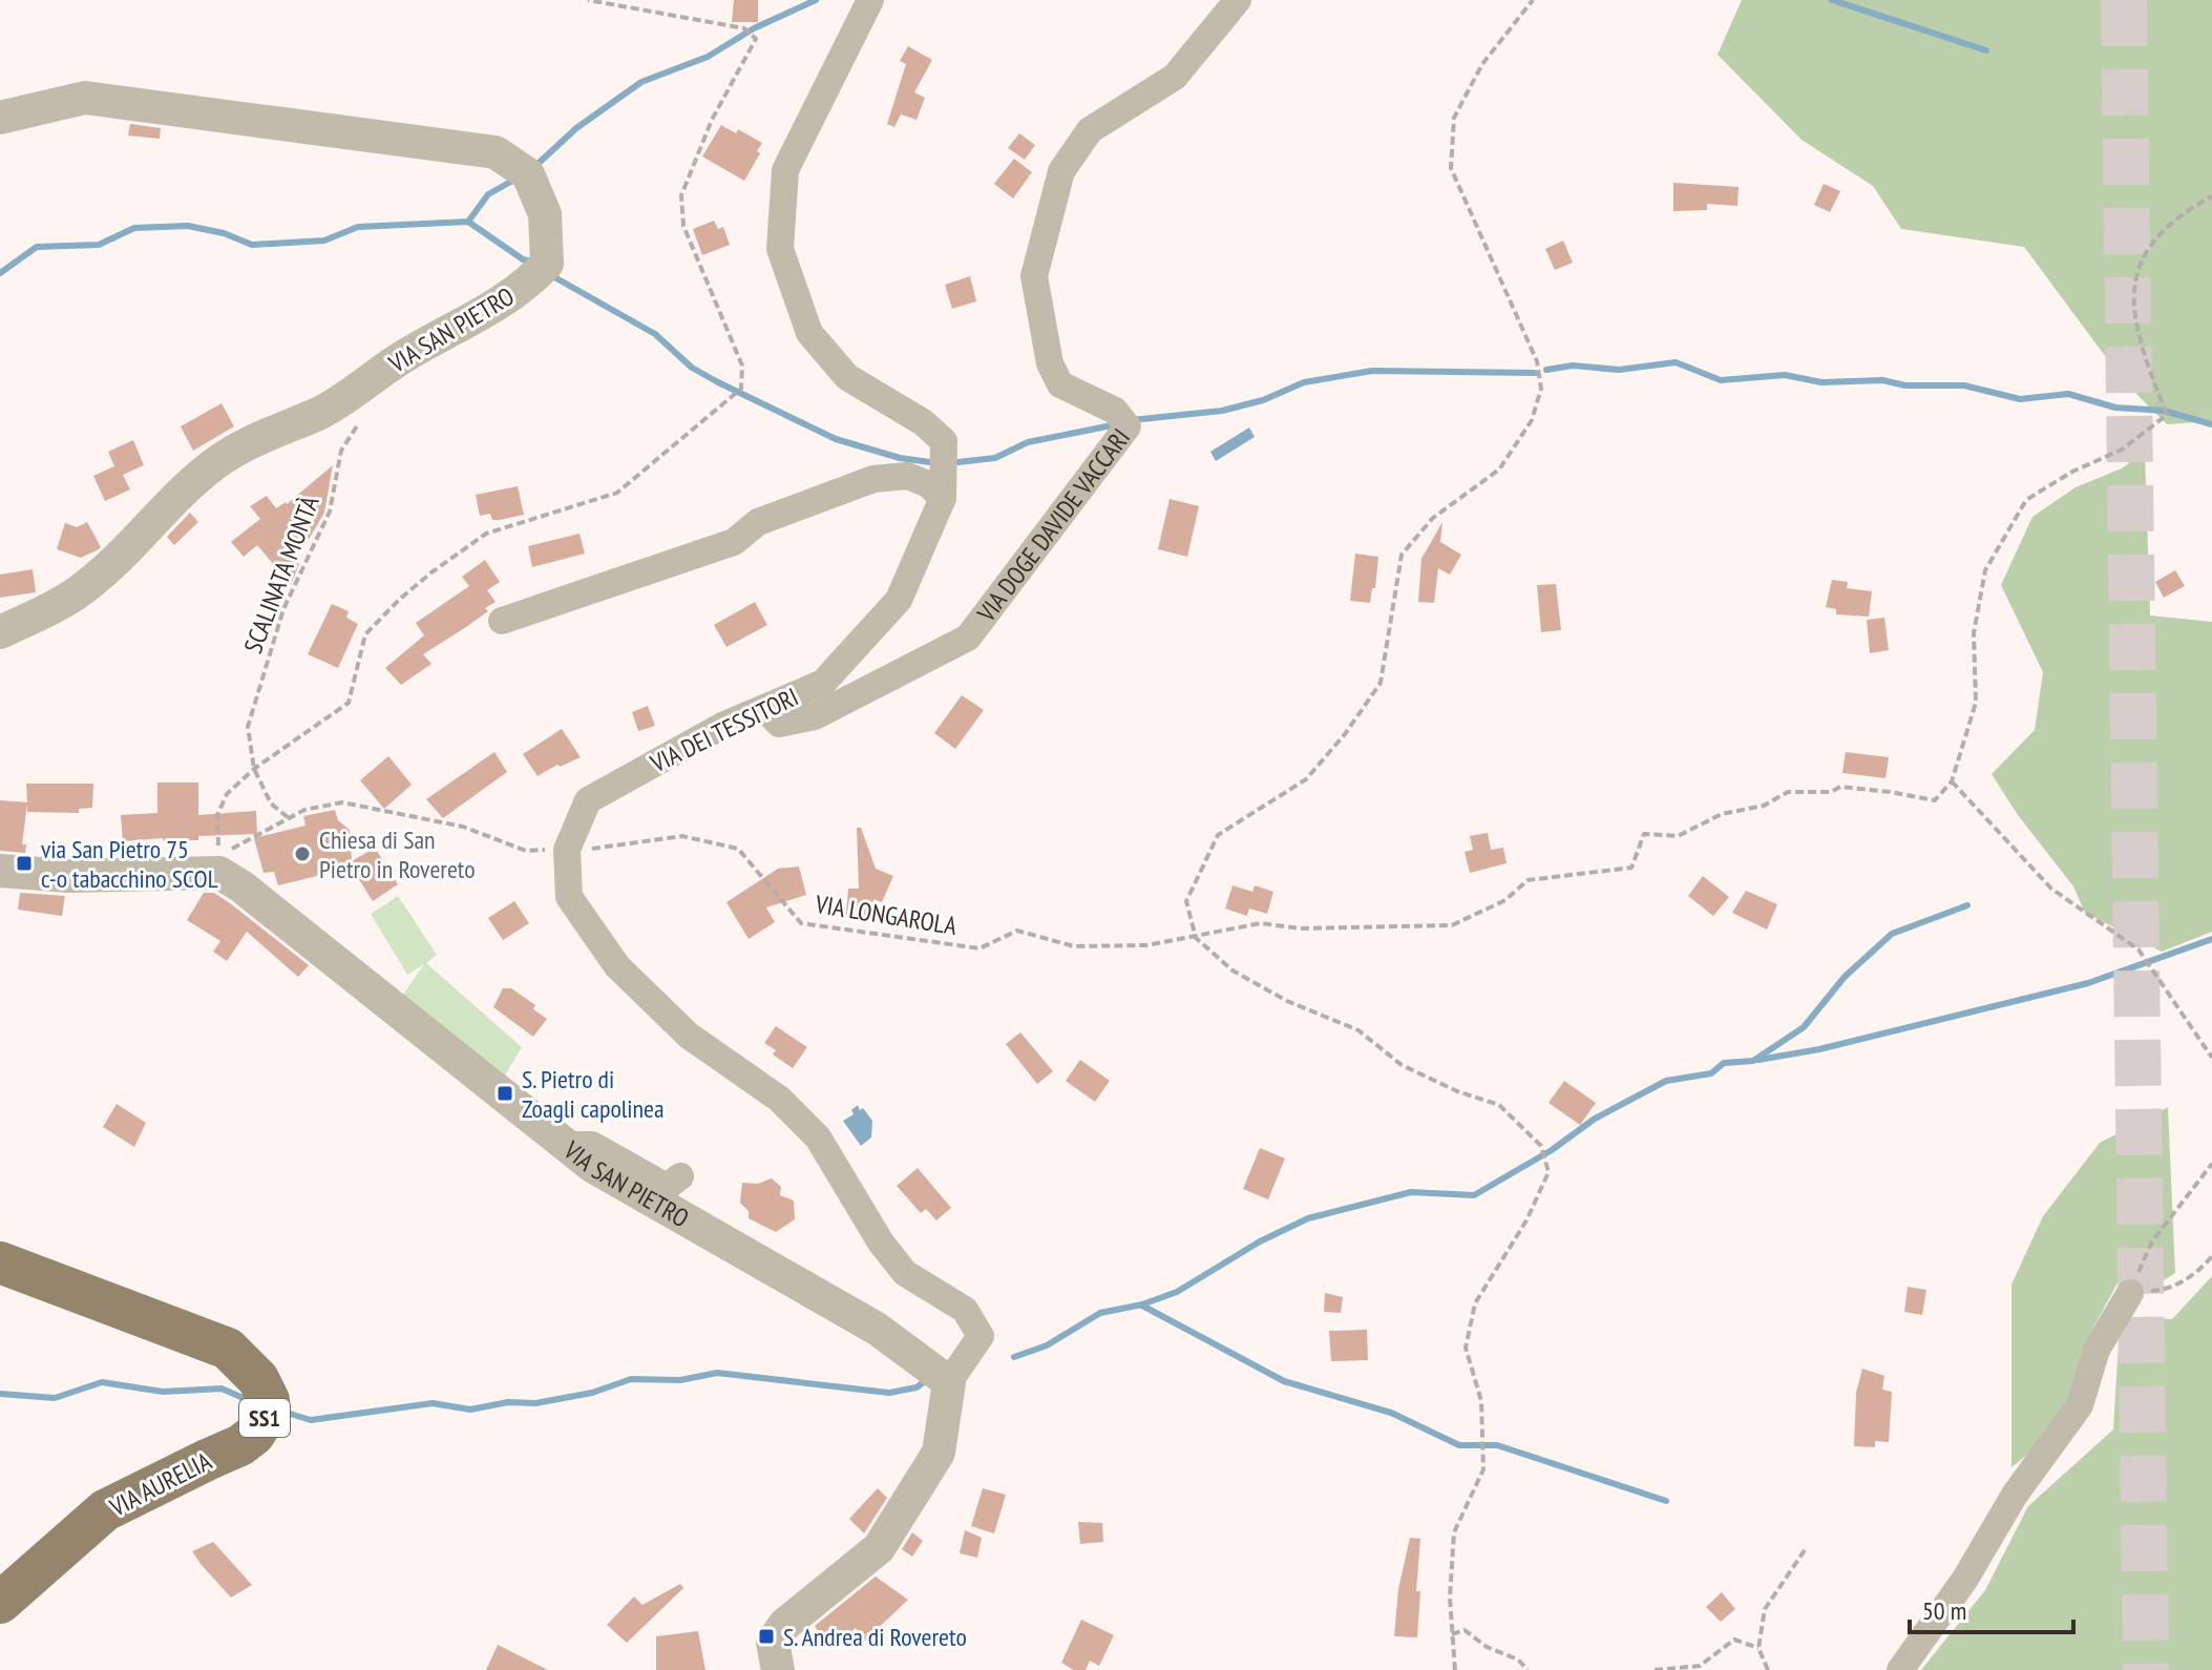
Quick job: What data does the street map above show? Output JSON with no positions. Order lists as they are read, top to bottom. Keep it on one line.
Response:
{"streets":{"main road":["SS1","VIA AURELIA"],"street":["VIA SAN PIETRO","VIA DOGE DAVIDE VACCARI","VIA DEI TESSITORI"],"path":["SCALINATA MONTÀ","VIA LONGAROLA"]},"crossings":[["VIA SAN PIETRO","VIA DEI TESSITORI"],["VIA SAN PIETRO","VIA LONGAROLA"],["VIA DOGE DAVIDE VACCARI","VIA DEI TESSITORI"],["SCALINATA MONTÀ","VIA LONGAROLA"],["VIA DEI TESSITORI","VIA LONGAROLA"]],"places":{"other":["Chiesa di San Pietro in Rovereto"],"transit":["via San Pietro 75 c-o tabacchino SCOL","S. Pietro di Zoagli capolinea","S. Andrea di Rovereto"]},"scale_bar":"50 m"}
